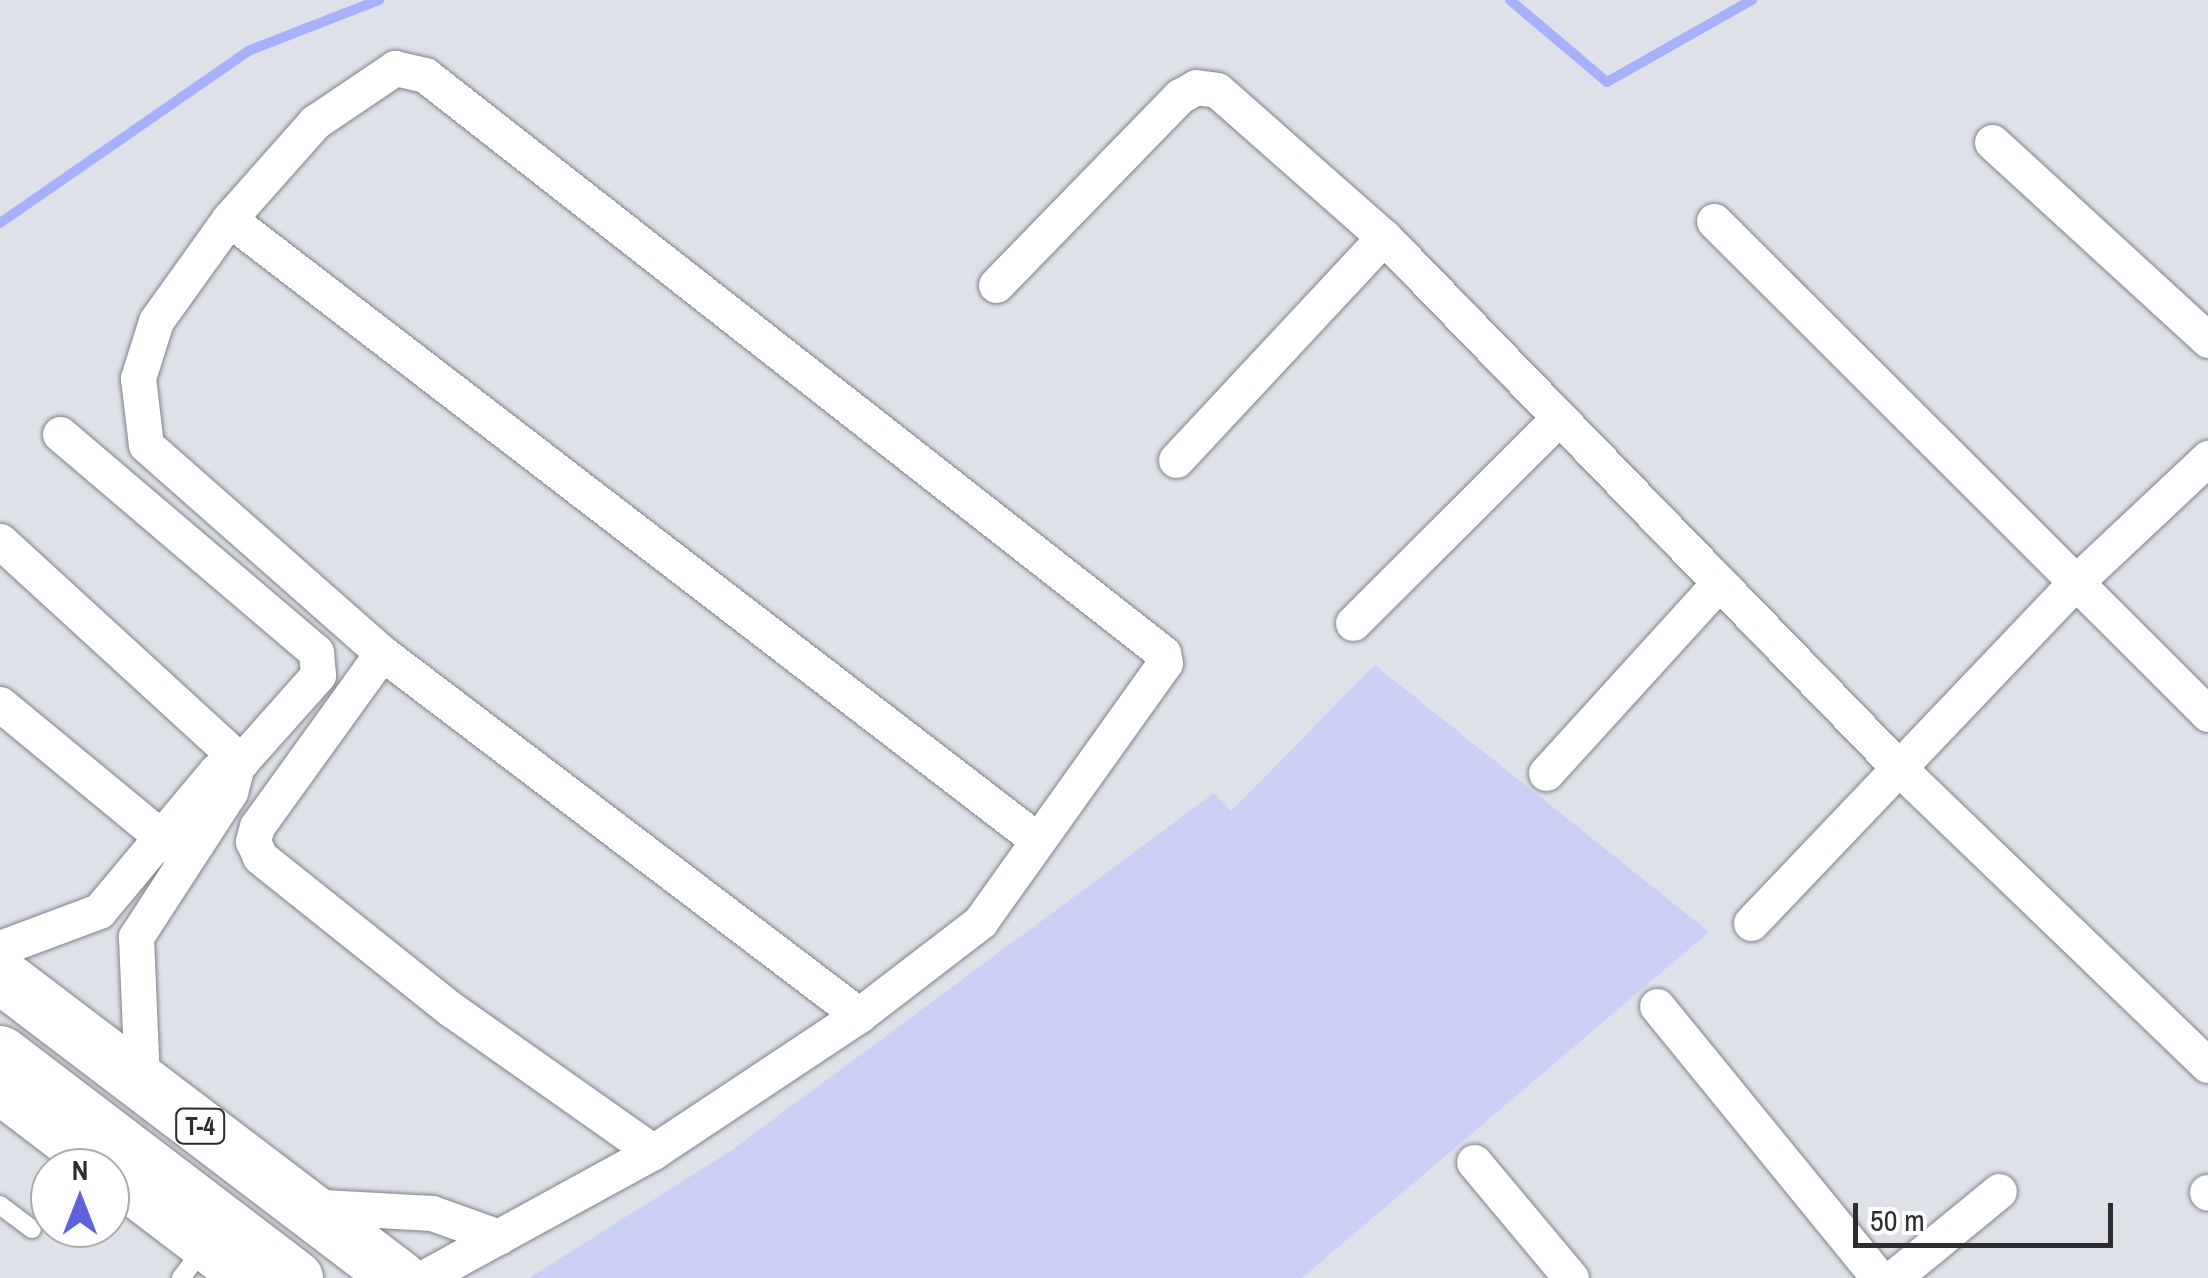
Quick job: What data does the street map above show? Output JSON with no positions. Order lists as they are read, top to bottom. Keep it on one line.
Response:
{"streets":{"highway":["T-4"]},"scale_bar":"50 m","north":"top"}
